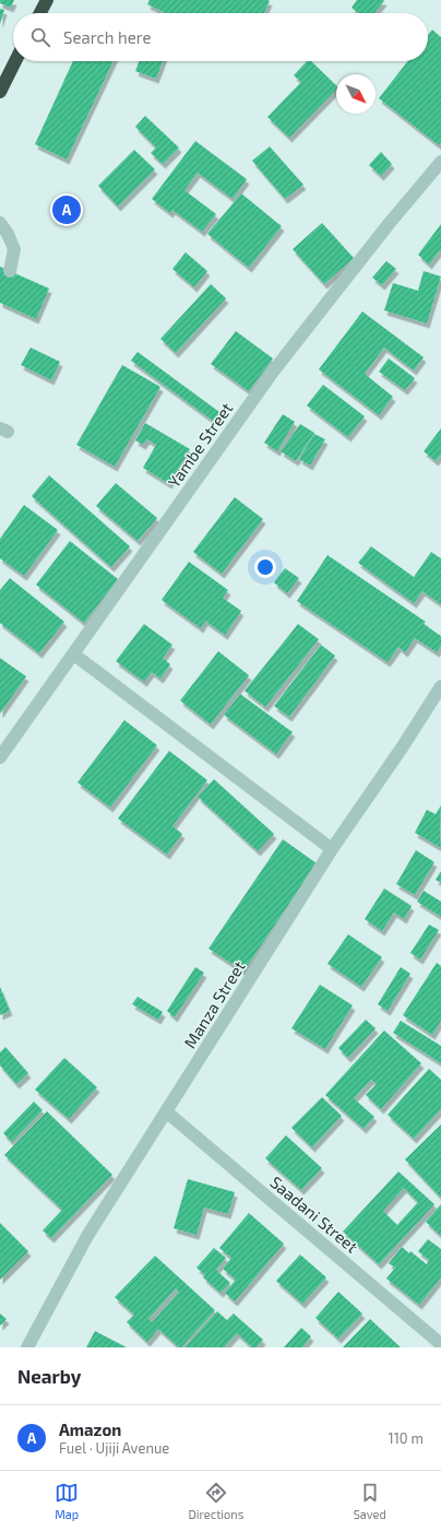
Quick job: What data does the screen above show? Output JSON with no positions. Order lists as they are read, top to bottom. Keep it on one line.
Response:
{"streets":{"street":["Yambe Street","Manza Street","Saadani Street"]},"crossings":[["Manza Street","Saadani Street"]],"north":"bottom right","page":{"search":"Search here","pins":"A","heading":"Nearby","list":[{"mark":"A","name":"Amazon","note":"Fuel · Ujiji Avenue","value":"110 m"}],"nav":["Map","Directions","Saved"]}}
